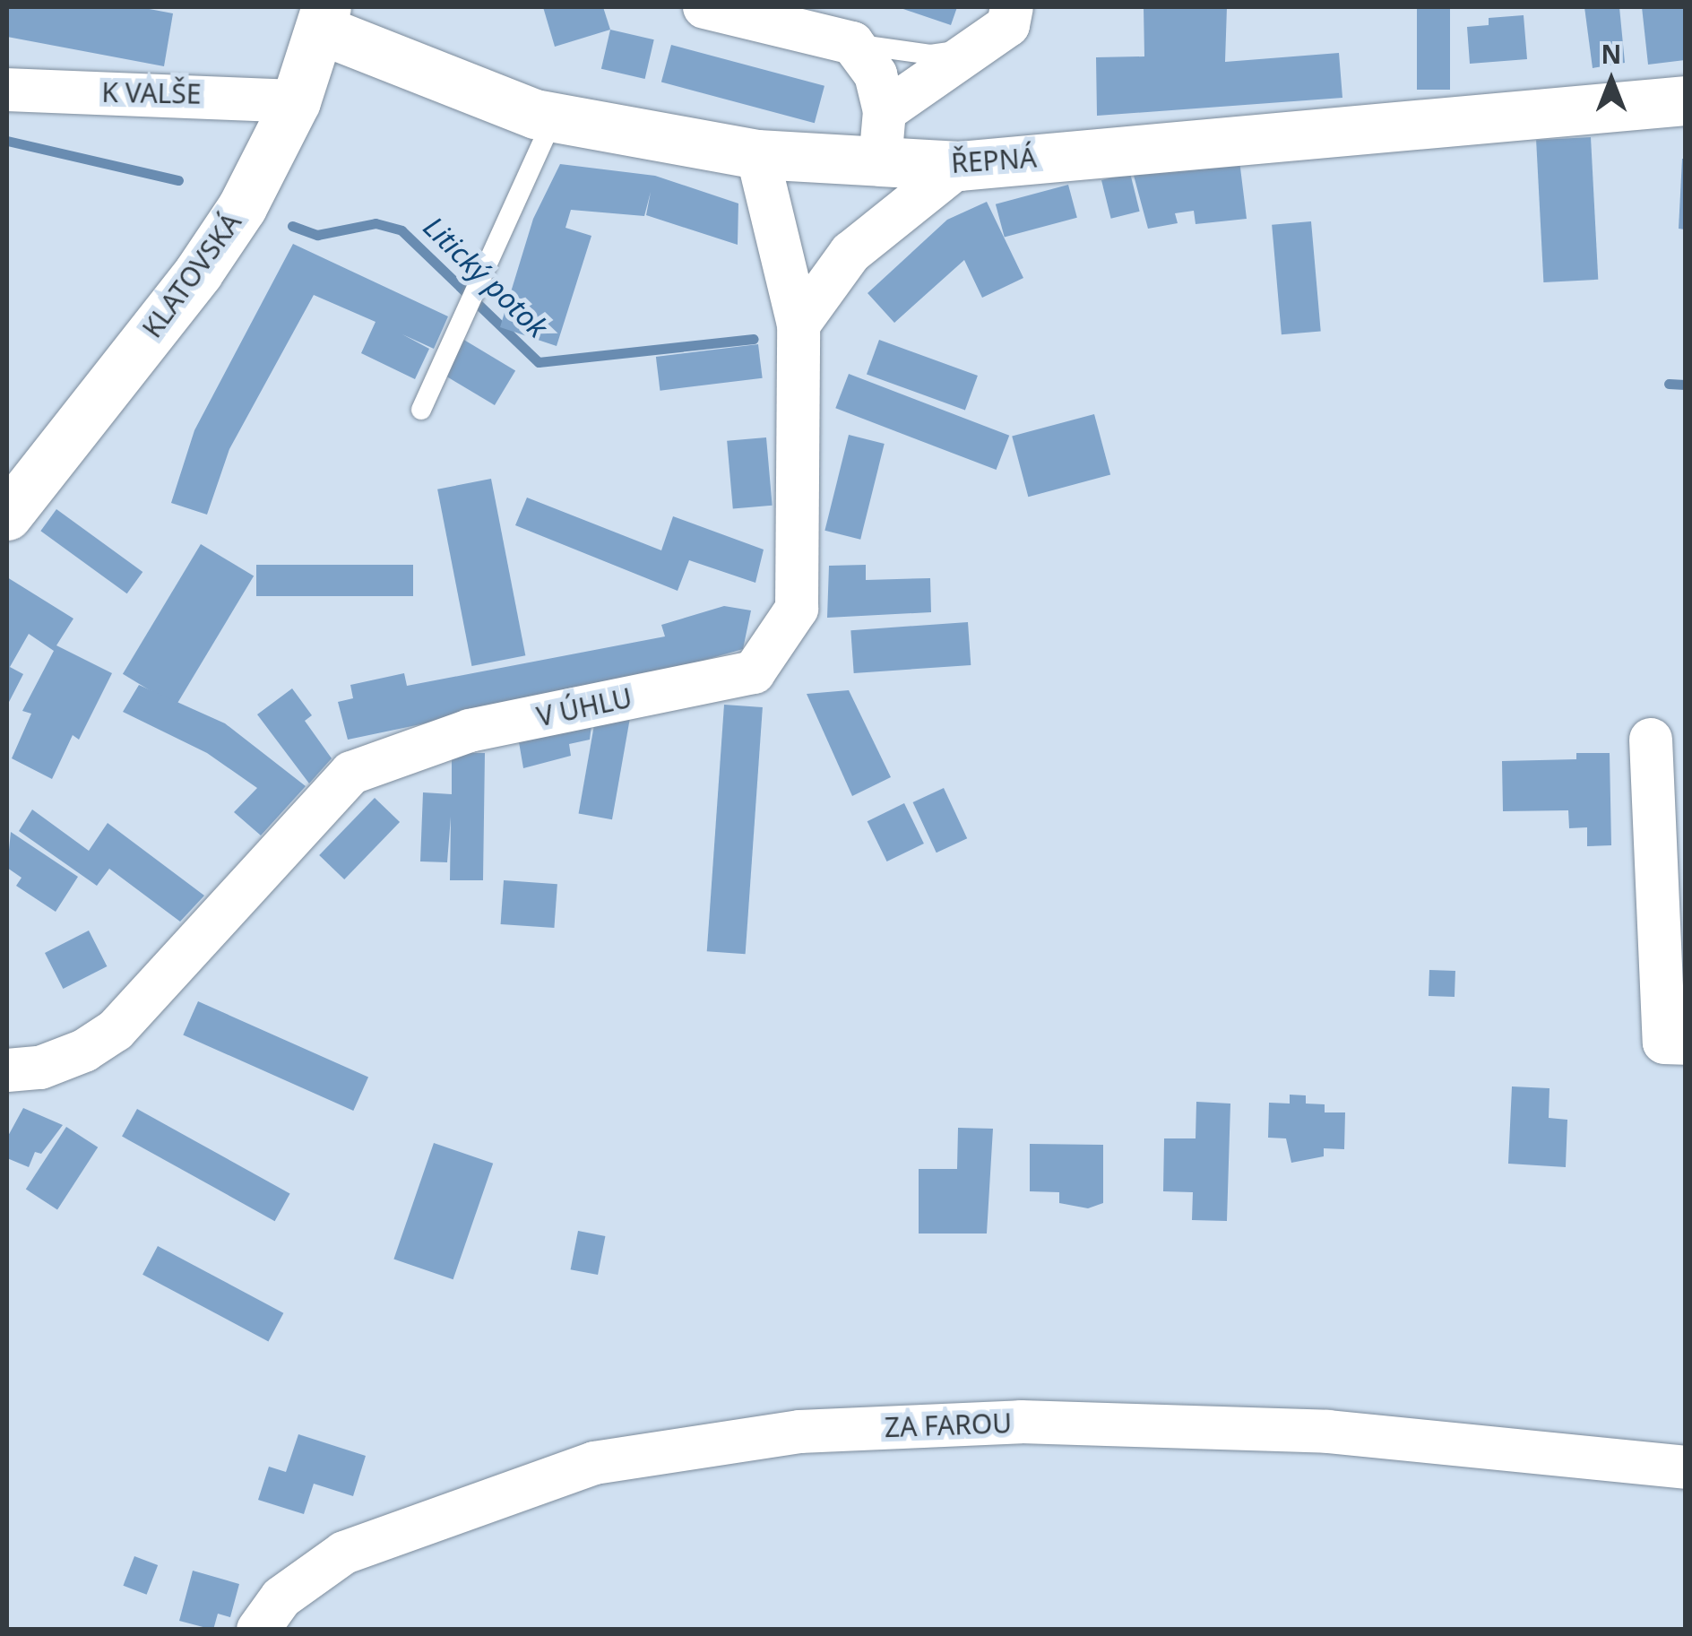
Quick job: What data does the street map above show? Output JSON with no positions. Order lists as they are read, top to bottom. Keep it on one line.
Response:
{"streets":{"street":["K VALŠE","ŘEPNÁ","KLATOVSKÁ","V ÚHLU","ZA FAROU"]},"crossings":[["K VALŠE","KLATOVSKÁ"],["ŘEPNÁ","KLATOVSKÁ"],["ŘEPNÁ","V ÚHLU"]],"water":["Litický potok"],"north":"top"}
